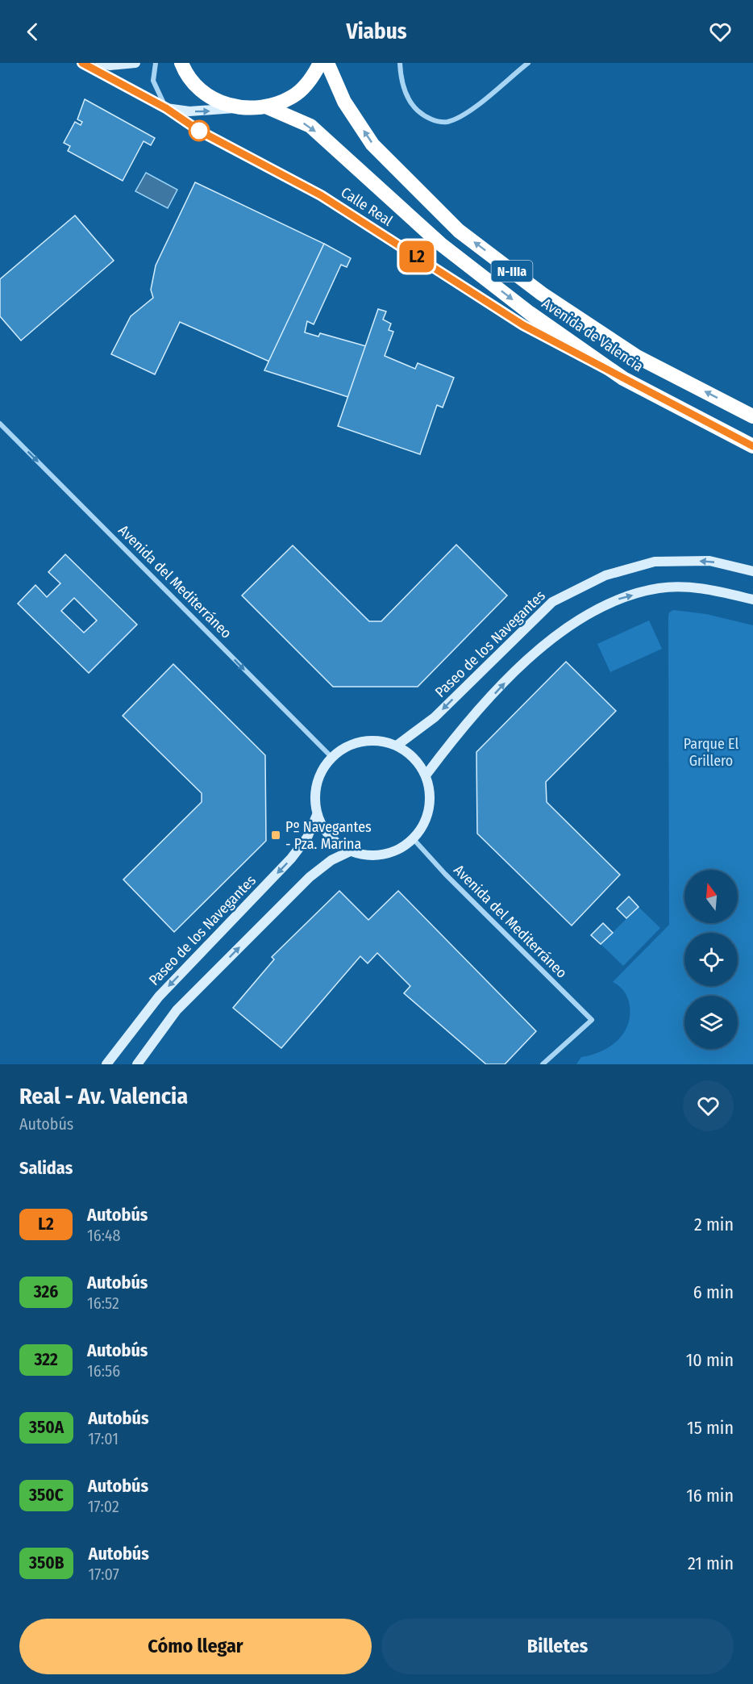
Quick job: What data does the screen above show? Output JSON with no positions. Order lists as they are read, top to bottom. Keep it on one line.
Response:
{"streets":{"highway":["N-IIIa","Avenida de Valencia"],"main road":["Calle Real","Paseo de los Navegantes"],"street":["Avenida del Mediterráneo"]},"crossings":[["Calle Real","N-IIIa"],["Calle Real","Avenida de Valencia"],["N-IIIa","Avenida de Valencia"],["Avenida del Mediterráneo","Paseo de los Navegantes"]],"one_way":["Avenida del Mediterráneo"],"parks":["Parque El Grillero"],"places":{"transit":["Pº Navegantes - Pza. Marina"]},"lines":["bus line L2"],"north":"top","page":{"header":"Viabus","on_map":"L2","heading":[["Real - Av. Valencia","Autobús"],"Salidas"],"list":[{"mark":"L2","name":"Autobús","note":"16:48","value":"2 min"},{"mark":"326","name":"Autobús","note":"16:52","value":"6 min"},{"mark":"322","name":"Autobús","note":"16:56","value":"10 min"},{"mark":"350A","name":"Autobús","note":"17:01","value":"15 min"},{"mark":"350C","name":"Autobús","note":"17:02","value":"16 min"},{"mark":"350B","name":"Autobús","note":"17:07","value":"21 min"}],"buttons":["Cómo llegar","Billetes"]}}
